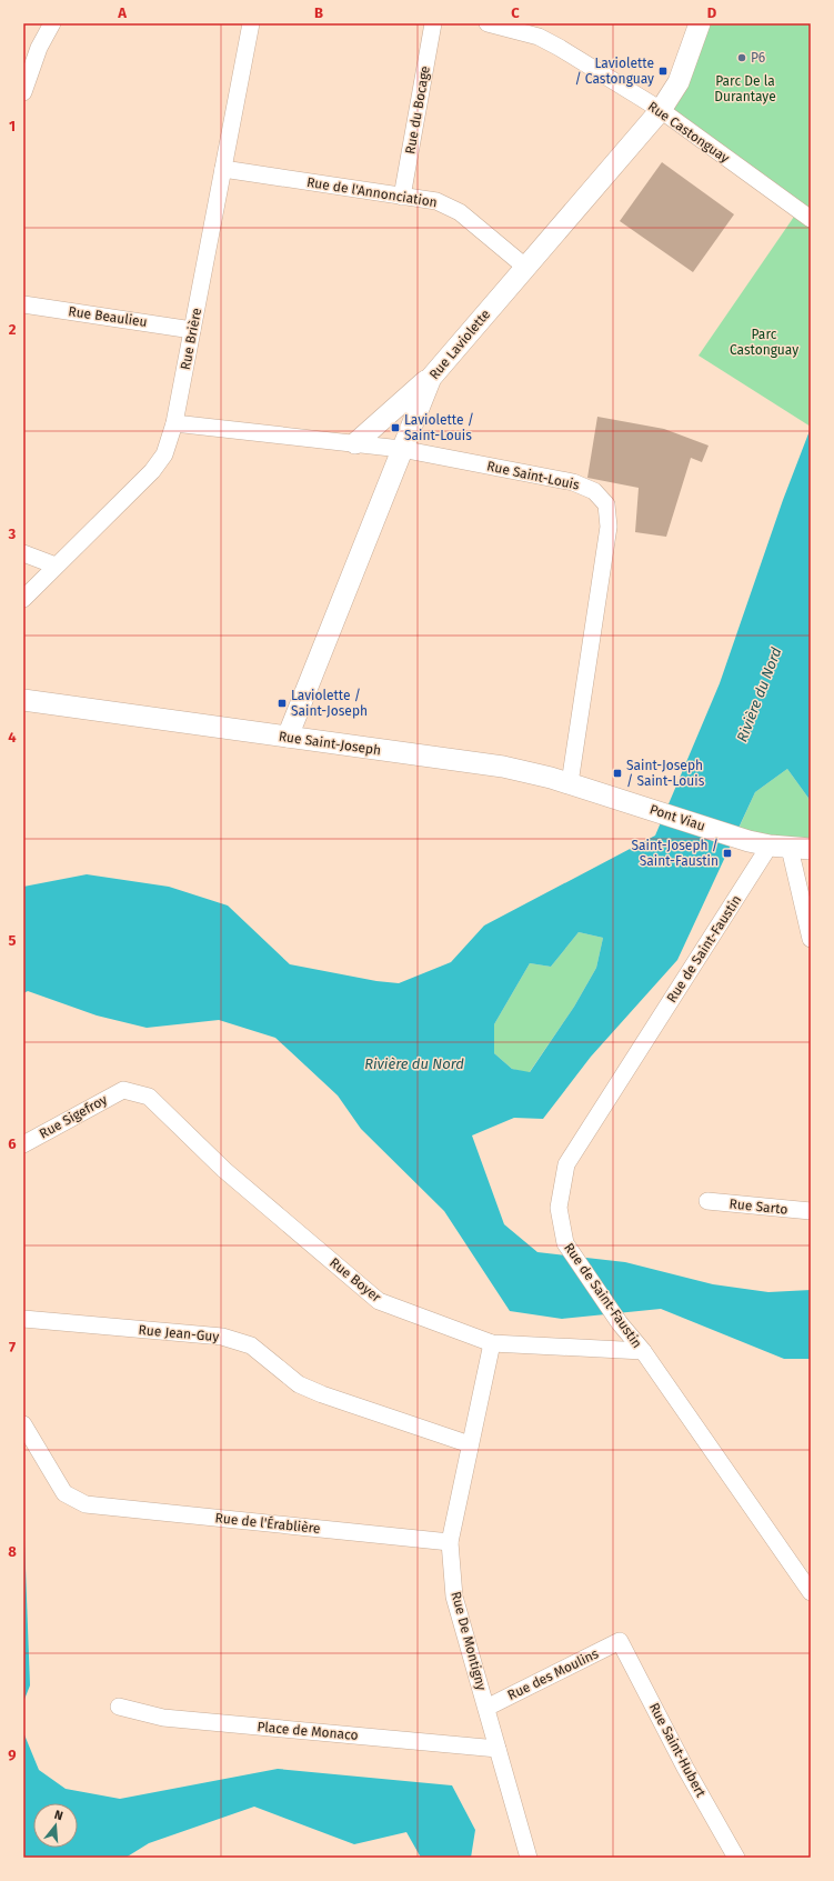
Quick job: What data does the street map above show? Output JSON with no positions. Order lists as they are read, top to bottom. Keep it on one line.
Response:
{"streets":{"street":["Rue du Bocage","Rue Castonguay","Rue de l'Annonciation","Rue Beaulieu","Rue Brière","Rue Laviolette","Rue Saint-Louis","Rue Saint-Joseph","Pont Viau","Rue de Saint-Faustin","Rue Sigefroy","Rue Sarto","Rue Boyer","Rue Jean-Guy","Rue de l'Érablière","Rue De Montigny","Rue des Moulins","Place de Monaco","Rue Saint-Hubert"]},"crossings":[["Rue du Bocage","Rue de l'Annonciation"],["Rue Castonguay","Rue Laviolette"],["Rue de l'Annonciation","Rue Brière"],["Rue de l'Annonciation","Rue Laviolette"],["Rue Beaulieu","Rue Brière"],["Rue Brière","Rue Saint-Louis"],["Rue Laviolette","Rue Saint-Louis"],["Rue Laviolette","Rue Saint-Joseph"],["Rue Saint-Louis","Rue Saint-Joseph"],["Rue Saint-Joseph","Pont Viau"],["Pont Viau","Rue de Saint-Faustin"],["Rue de Saint-Faustin","Rue Boyer"],["Rue Sigefroy","Rue Boyer"],["Rue Boyer","Rue De Montigny"],["Rue Jean-Guy","Rue De Montigny"],["Rue de l'Érablière","Rue De Montigny"],["Rue De Montigny","Rue des Moulins"],["Rue De Montigny","Place de Monaco"],["Rue des Moulins","Rue Saint-Hubert"]],"water":["Rivière du Nord"],"parks":["Parc De la Durantaye","Parc Castonguay"],"places":{"other":["P6"],"transit":["Laviolette / Castonguay","Laviolette / Saint-Louis","Laviolette / Saint-Joseph","Saint-Joseph / Saint-Louis","Saint-Joseph / Saint-Faustin"]},"north":"top","grid":{"columns":["A","B","C","D"],"rows":["1","2","3","4","5","6","7","8","9"]}}
